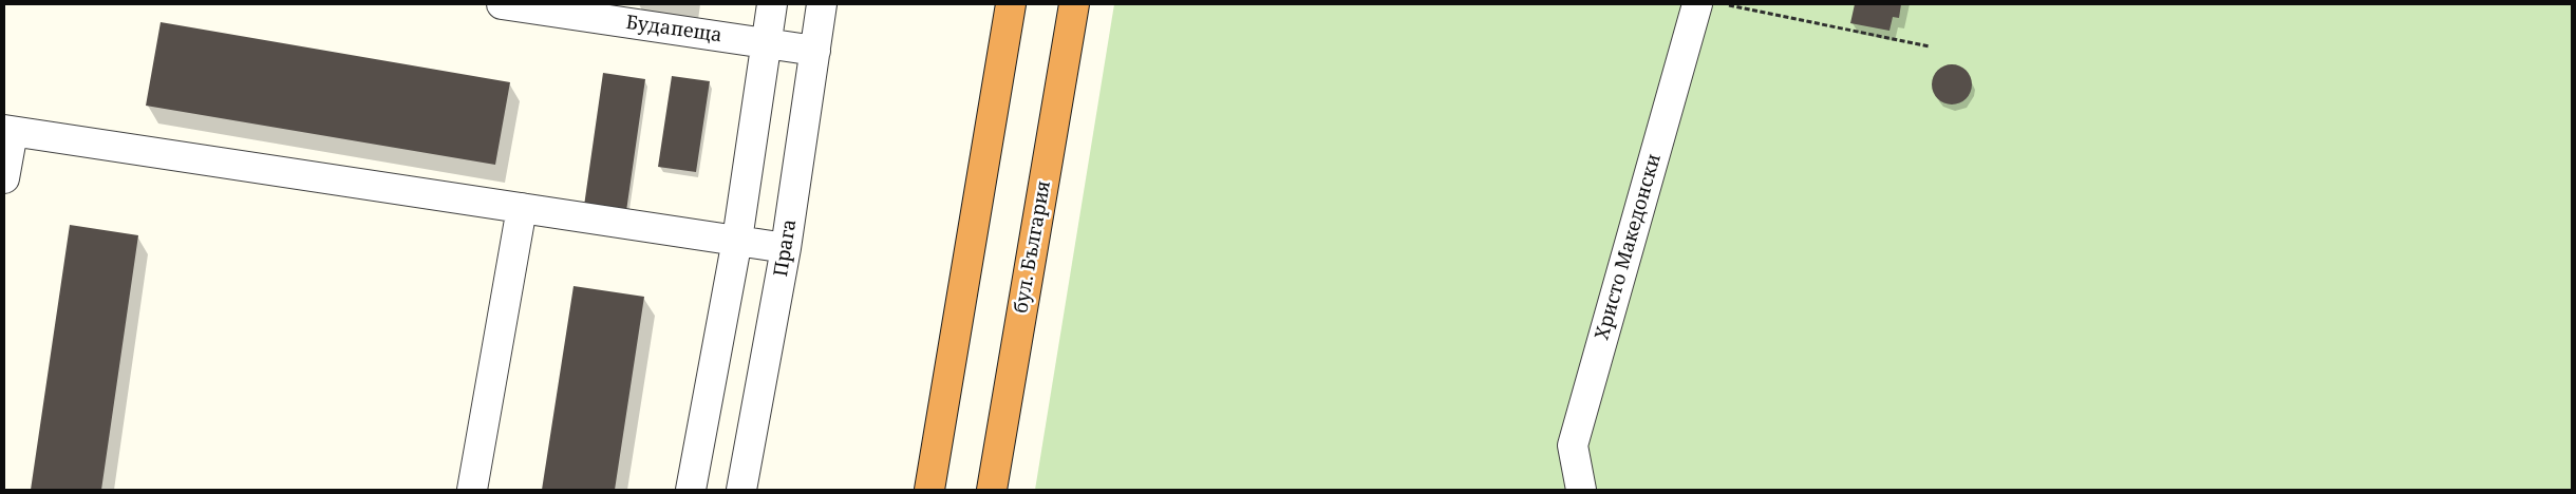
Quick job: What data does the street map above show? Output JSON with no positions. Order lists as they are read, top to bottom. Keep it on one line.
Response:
{"streets":{"highway":["бул. България"],"street":["Будапеща","Христо Македонски","Прага"]},"crossings":[["Будапеща","Прага"]]}
